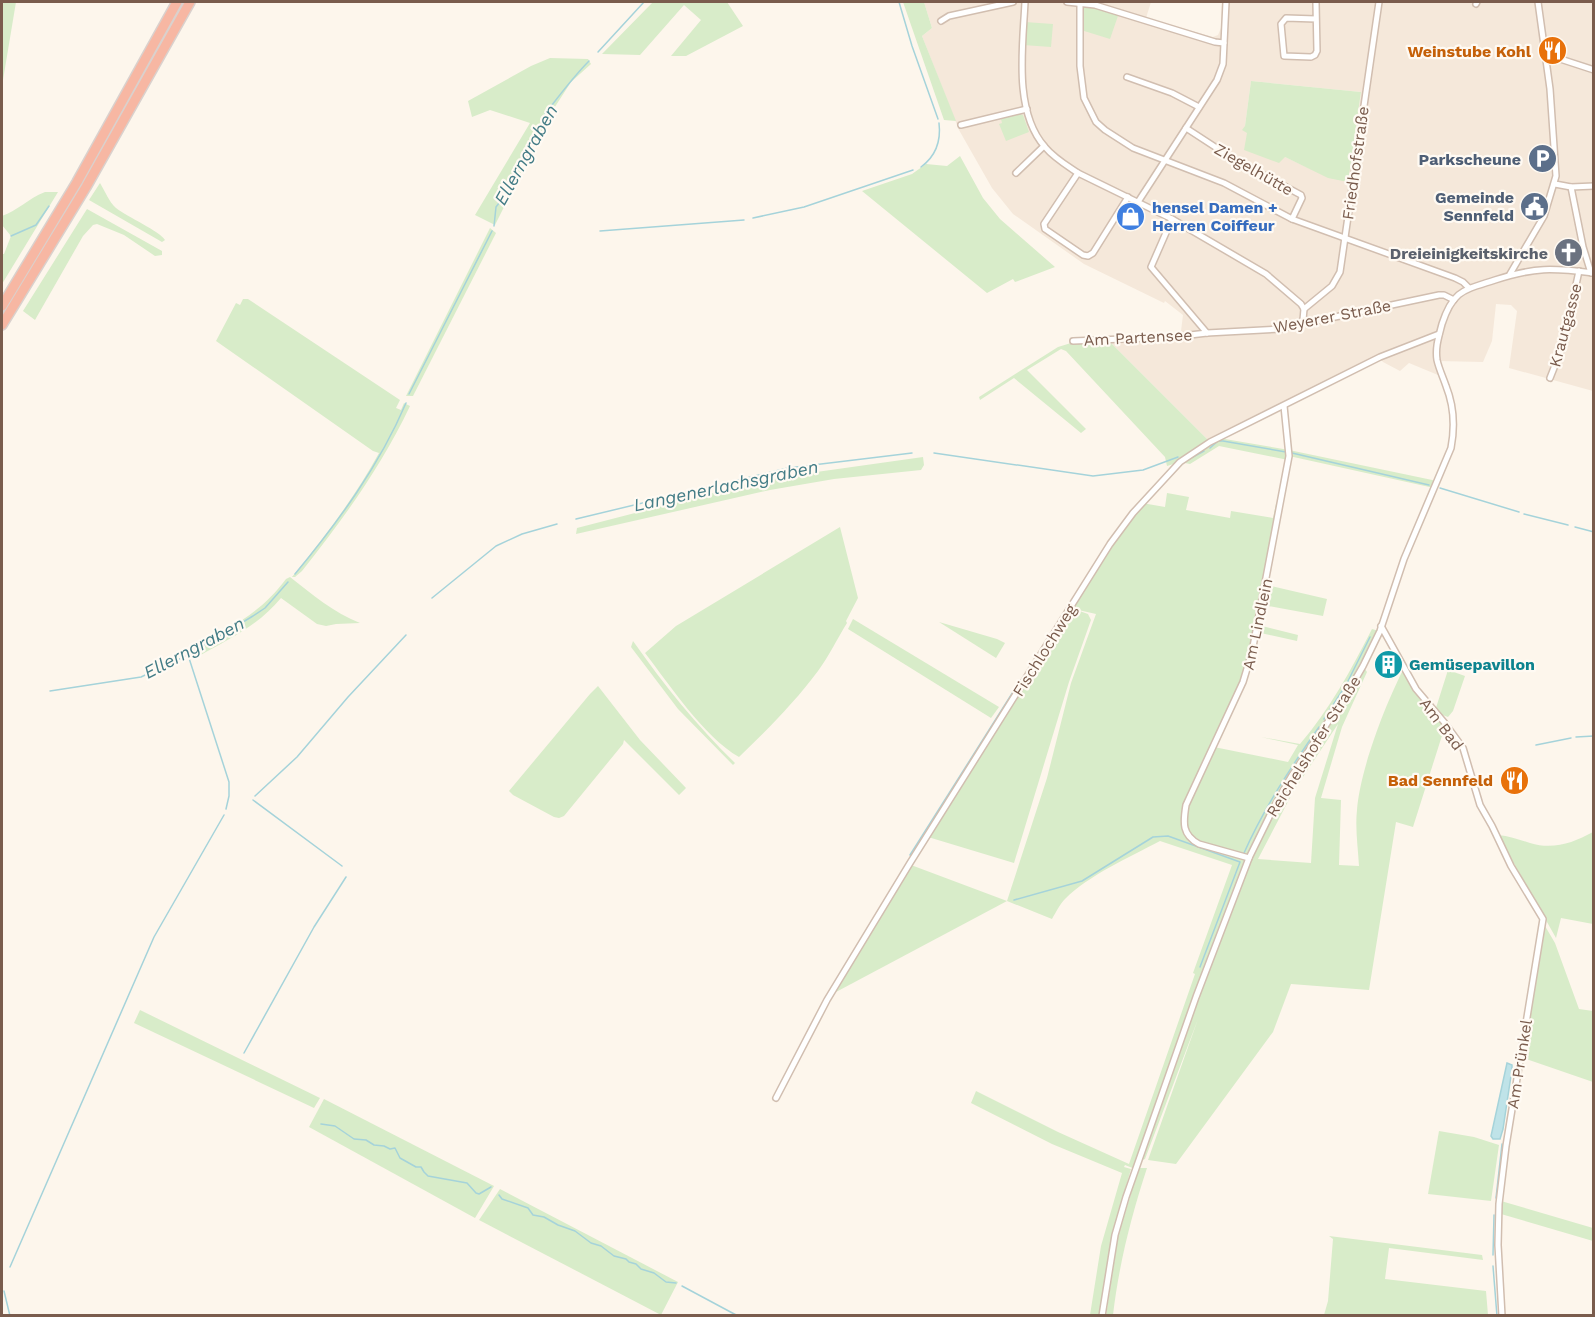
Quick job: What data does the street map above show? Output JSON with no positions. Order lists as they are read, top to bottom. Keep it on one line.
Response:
{"streets":{"street":["Friedhofstraße","Ziegelhütte","Weyerer Straße","Krautgasse","Am Partensee","Am Lindlein","Fischlochweg","Am Bad","Reichelshofer Straße","Am Prünkel"]},"crossings":[["Weyerer Straße","Am Partensee"],["Weyerer Straße","Reichelshofer Straße"],["Krautgasse","Reichelshofer Straße"],["Am Lindlein","Fischlochweg"],["Am Lindlein","Reichelshofer Straße"],["Fischlochweg","Reichelshofer Straße"],["Am Bad","Reichelshofer Straße"],["Am Bad","Am Prünkel"]],"water":["Ellerngraben","Langenerlachsgraben"],"places":{"restaurant":["Weinstube Kohl","Bad Sennfeld"],"parking":["Parkscheune"],"public building":["Gemeinde Sennfeld"],"shop":["hensel Damen + Herren Coiffeur"],"church":["Dreieinigkeitskirche"],"building":["Gemüsepavillon"]}}
